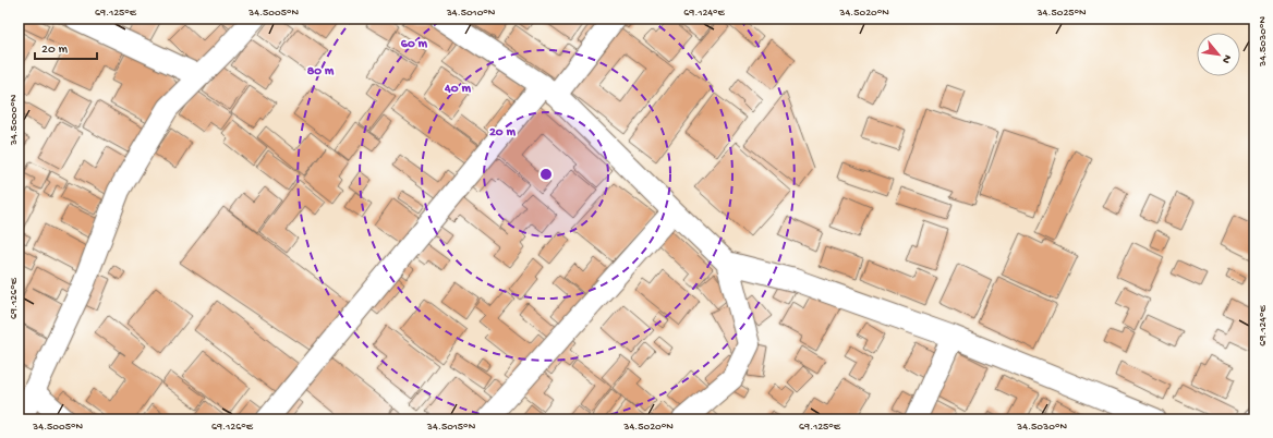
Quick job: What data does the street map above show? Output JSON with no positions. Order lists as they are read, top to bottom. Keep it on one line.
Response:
{"scale_bar":"20 m","north":"bottom right","coordinates":["69.125°E","34.5005°N","34.5010°N","69.124°E","34.5020°N","34.5025°N","34.5030°N","34.5000°N","69.126°E","34.5015°N"],"rings":["60 m","80 m","40 m","20 m"]}
